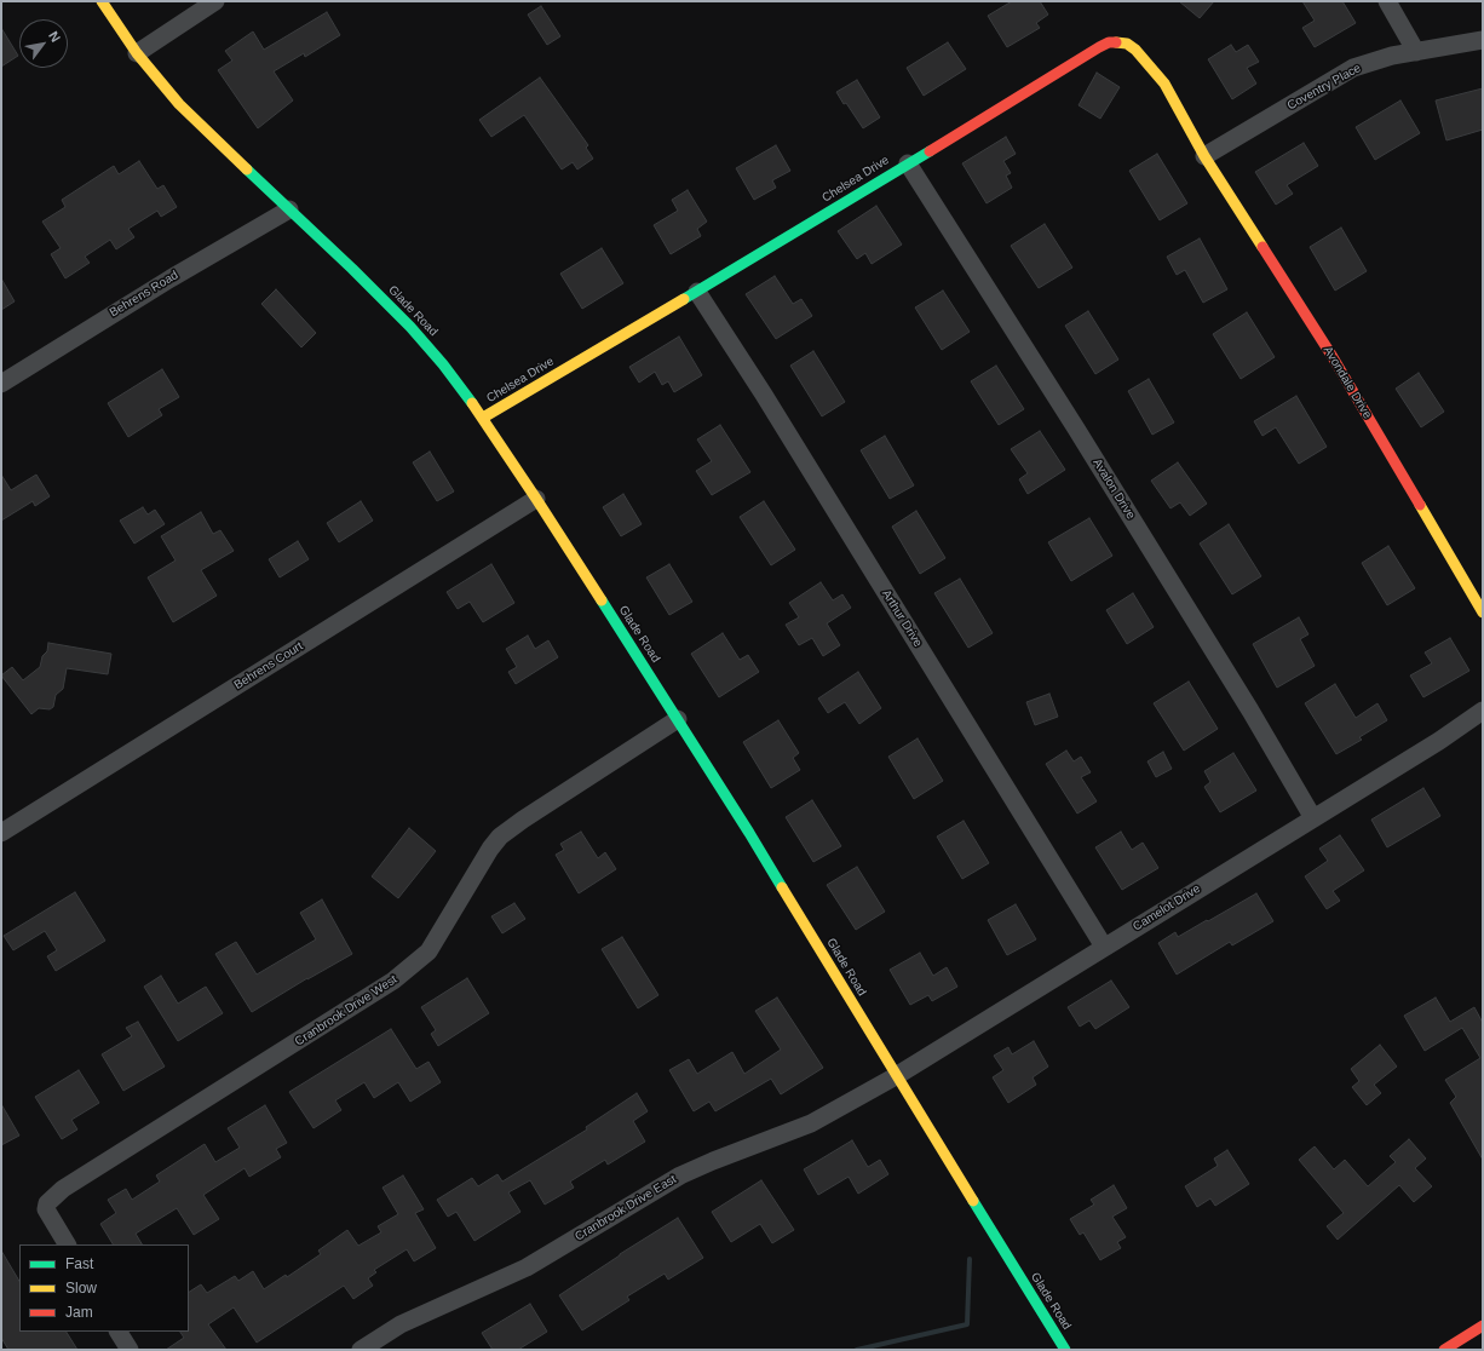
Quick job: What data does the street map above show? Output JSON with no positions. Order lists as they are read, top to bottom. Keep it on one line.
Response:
{"streets":{"main road":["Chelsea Drive","Glade Road","Avondale Drive"],"street":["Coventry Place","Behrens Road","Avalon Drive","Arthur Drive","Behrens Court","Camelot Drive","Cranbrook Drive West","Cranbrook Drive East"]},"crossings":[["Coventry Place","Chelsea Drive"],["Coventry Place","Avondale Drive"],["Chelsea Drive","Glade Road"],["Chelsea Drive","Avondale Drive"],["Chelsea Drive","Avalon Drive"],["Chelsea Drive","Arthur Drive"],["Behrens Road","Glade Road"],["Glade Road","Behrens Court"],["Glade Road","Camelot Drive"],["Glade Road","Cranbrook Drive West"],["Glade Road","Cranbrook Drive East"],["Avalon Drive","Camelot Drive"],["Arthur Drive","Camelot Drive"],["Camelot Drive","Cranbrook Drive East"]],"legend":["Fast","Slow","Jam"],"north":"top right"}
